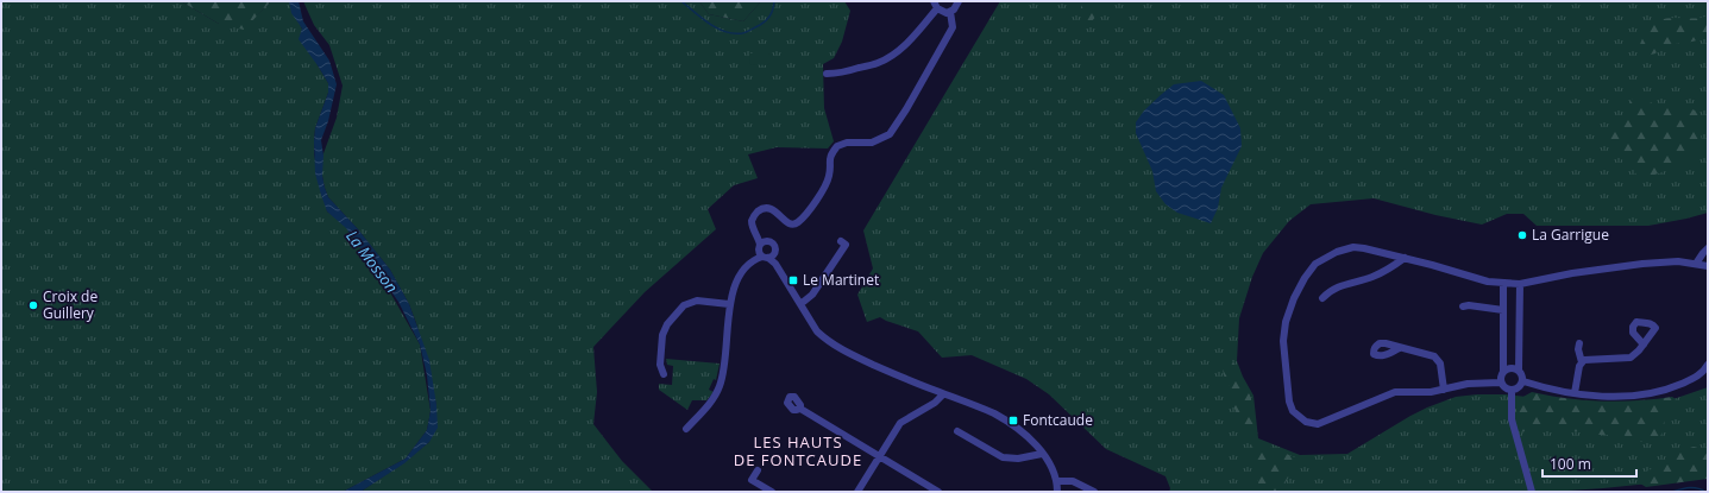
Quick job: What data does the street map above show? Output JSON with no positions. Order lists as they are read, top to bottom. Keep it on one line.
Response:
{"districts":["LES HAUTS DE FONTCAUDE"],"water":["La Mosson"],"places":{"other":["La Garrigue","Croix de Guillery"],"transit":["Le Martinet","Fontcaude"]},"scale_bar":"100 m"}
